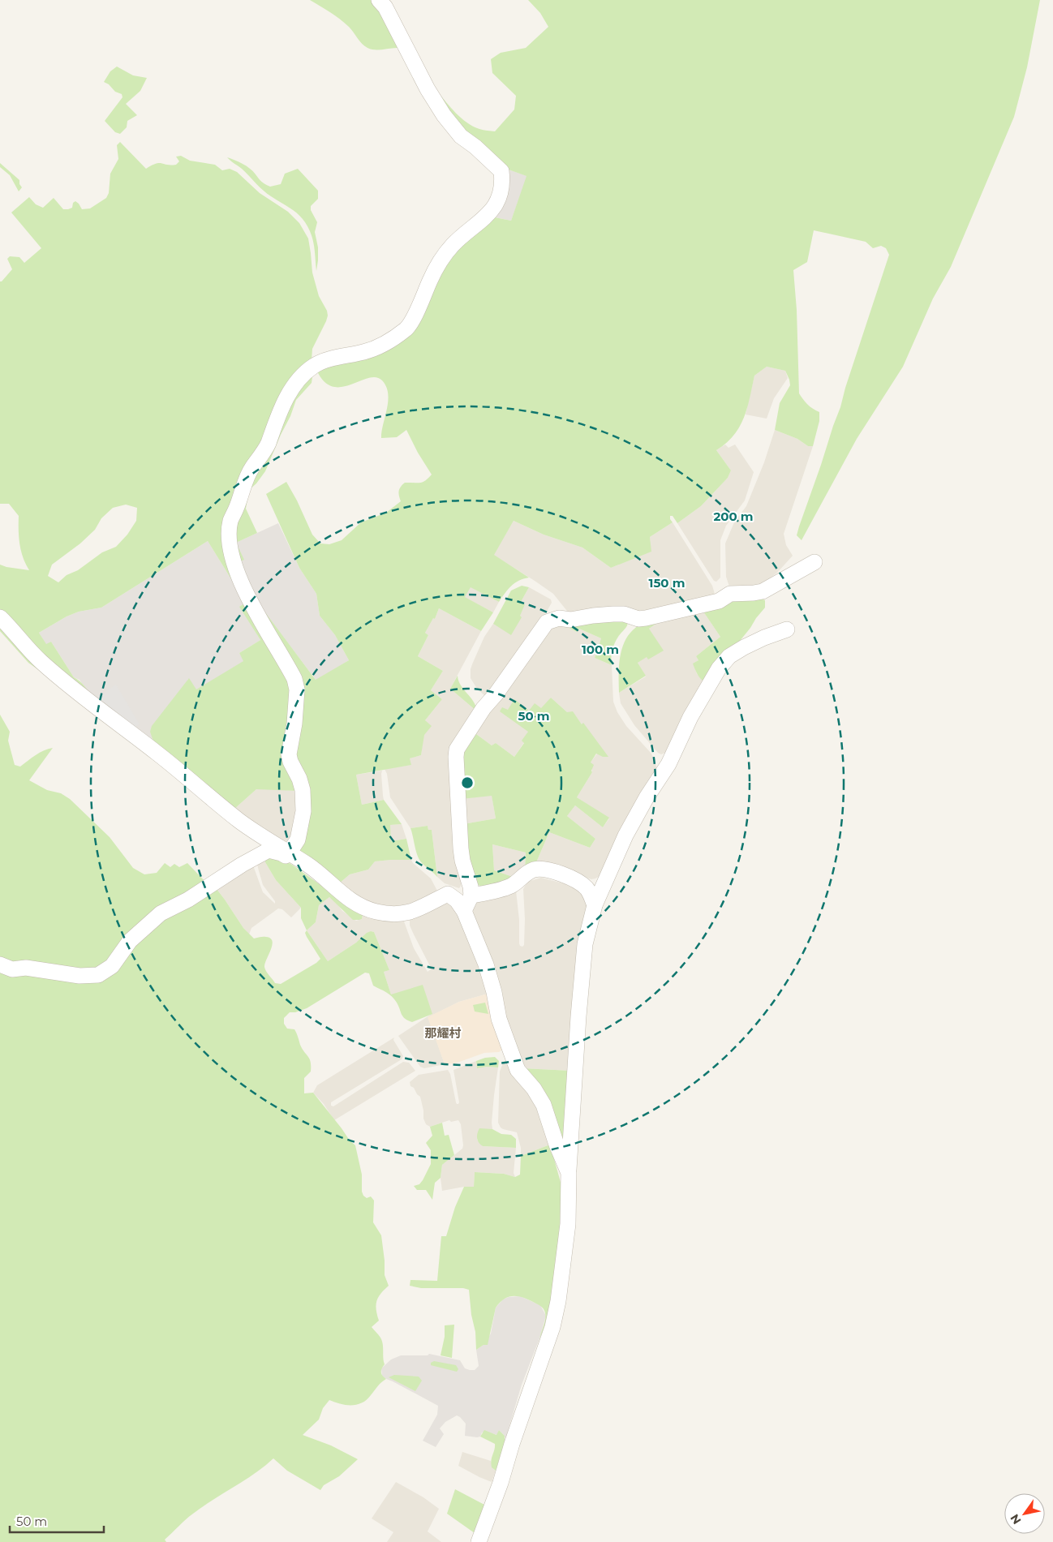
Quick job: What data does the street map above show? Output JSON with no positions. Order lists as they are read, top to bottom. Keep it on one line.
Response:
{"districts":["那耀村"],"scale_bar":"50 m","north":"bottom left","rings":["200 m","150 m","100 m","50 m"]}
